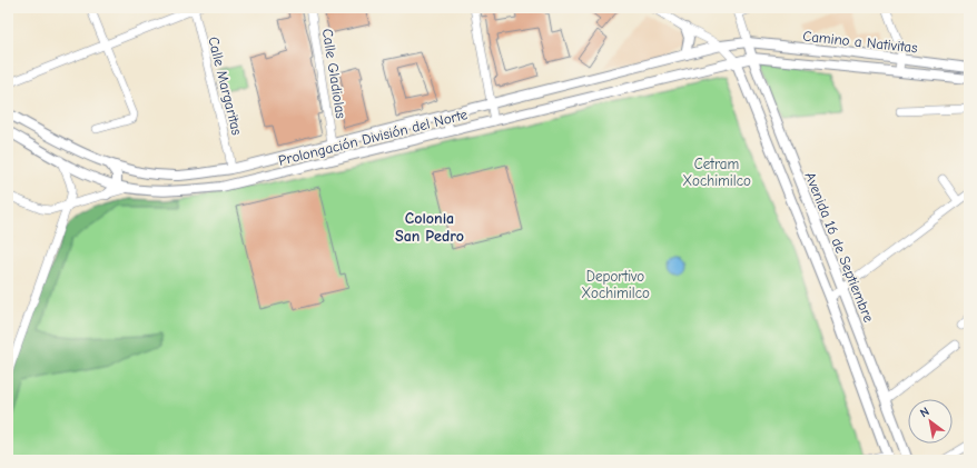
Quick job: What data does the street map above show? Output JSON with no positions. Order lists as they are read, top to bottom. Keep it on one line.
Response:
{"streets":{"main road":["Camino a Nativitas","Prolongación División del Norte","Avenida 16 de Septiembre"],"street":["Calle Gladiolas","Calle Margaritas"]},"crossings":[["Camino a Nativitas","Prolongación División del Norte"],["Camino a Nativitas","Avenida 16 de Septiembre"],["Calle Gladiolas","Prolongación División del Norte"],["Calle Margaritas","Prolongación División del Norte"],["Prolongación División del Norte","Avenida 16 de Septiembre"]],"districts":["Colonia San Pedro"],"parks":["Cetram Xochimilco","Deportivo Xochimilco"],"north":"top left"}
